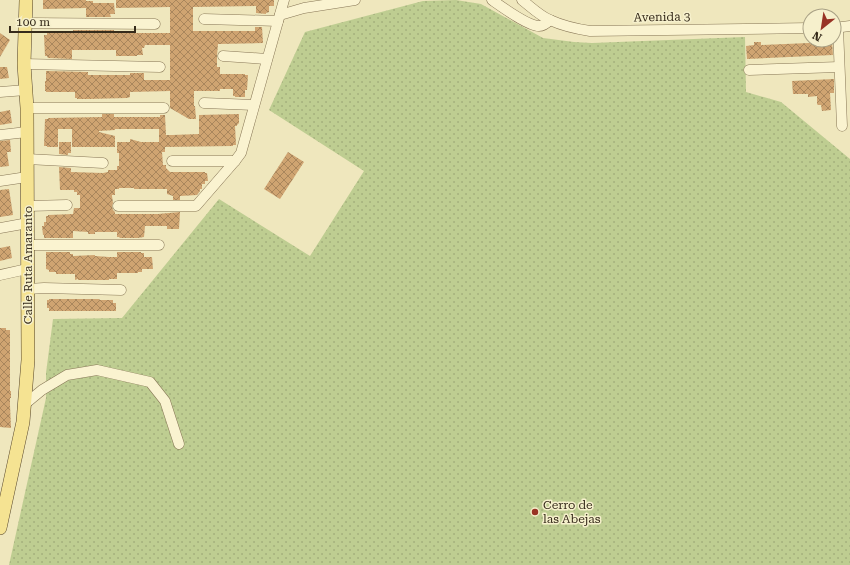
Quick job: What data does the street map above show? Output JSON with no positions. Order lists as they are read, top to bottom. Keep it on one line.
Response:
{"streets":{"main road":["Calle Ruta Amaranto"],"street":["Avenida 3"]},"places":["Cerro de las Abejas"],"scale_bar":"100 m","north":"bottom left"}
